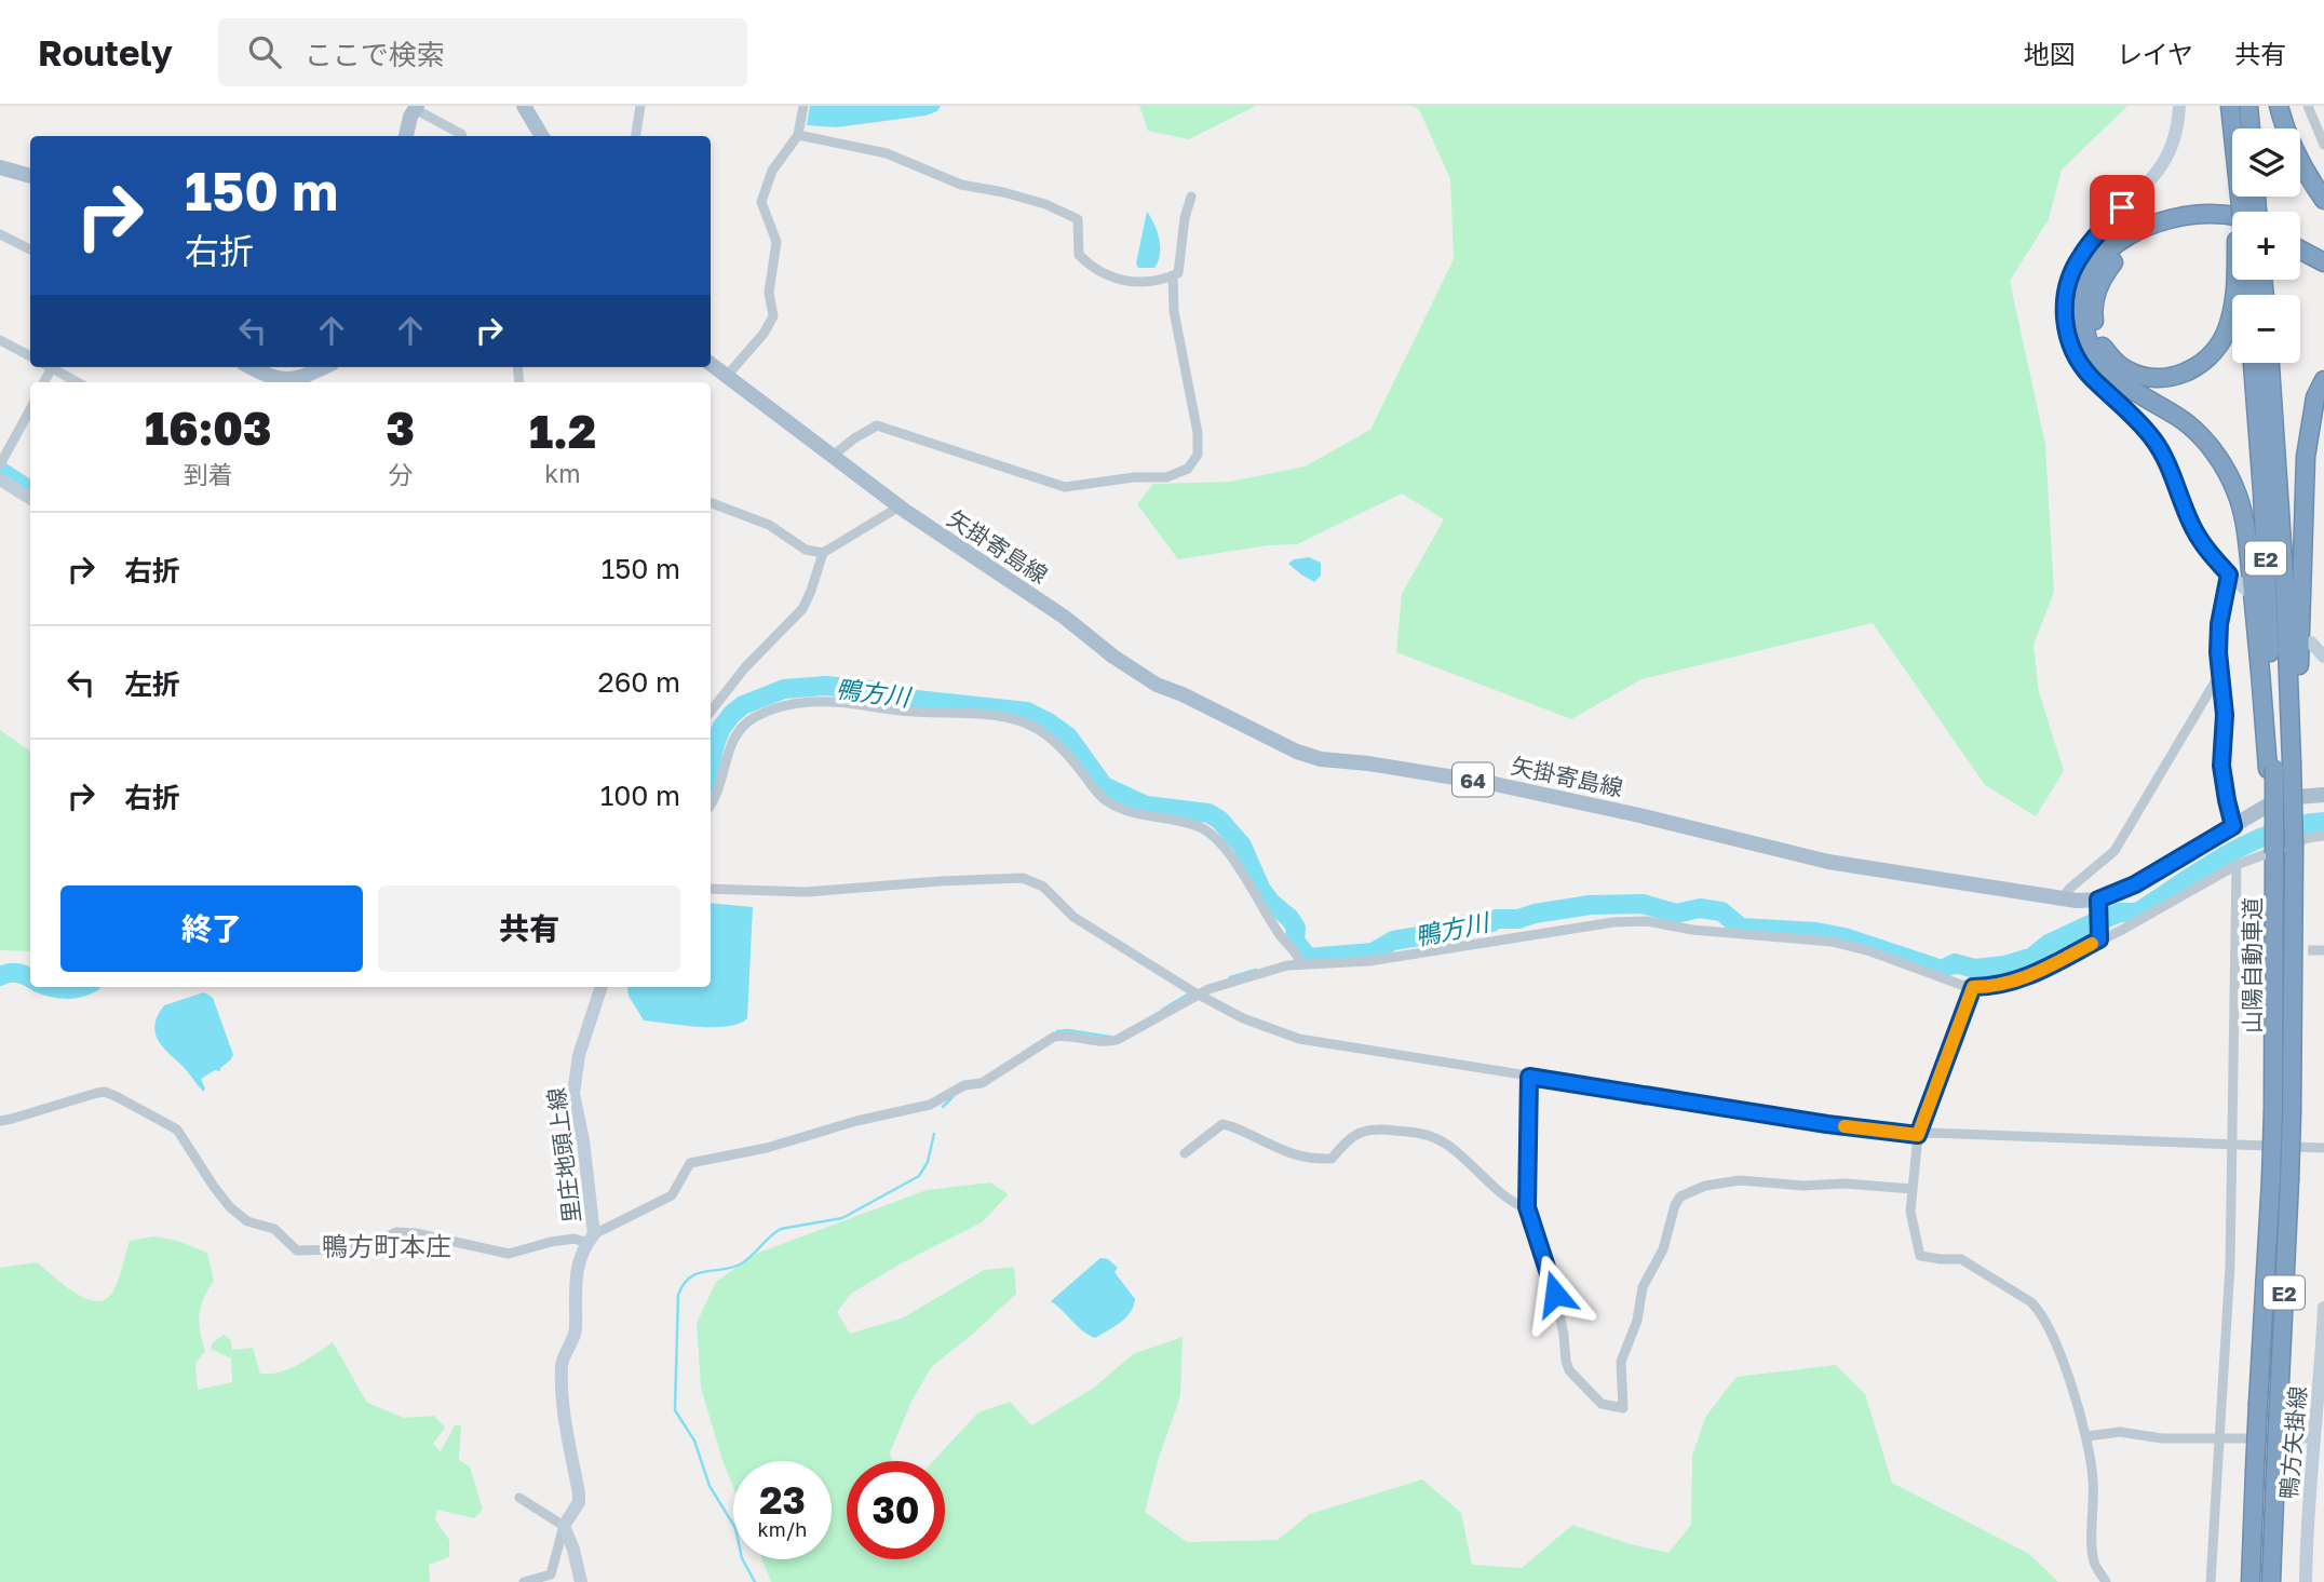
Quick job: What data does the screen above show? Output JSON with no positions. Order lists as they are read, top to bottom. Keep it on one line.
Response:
{"streets":{"highway":["E2","山陽自動車道"],"main road":["矢掛寄島線","64","里庄地頭上線","鴨方矢掛線"]},"districts":["鴨方町本庄"],"water":["鴨方川"],"page":{"header":"Routely","search":"ここで検索","nav":["地図","レイヤ","共有"],"map_buttons":["+","−"],"turn":["150 m","右折"],"eta":["16:03","到着","3","分","1.2","km"],"list":[{"name":"右折","value":"150 m"},{"name":"左折","value":"260 m"},{"name":"右折","value":"100 m"}],"buttons":["終了","共有"],"speed":"23 km/h","limit":"30"}}
